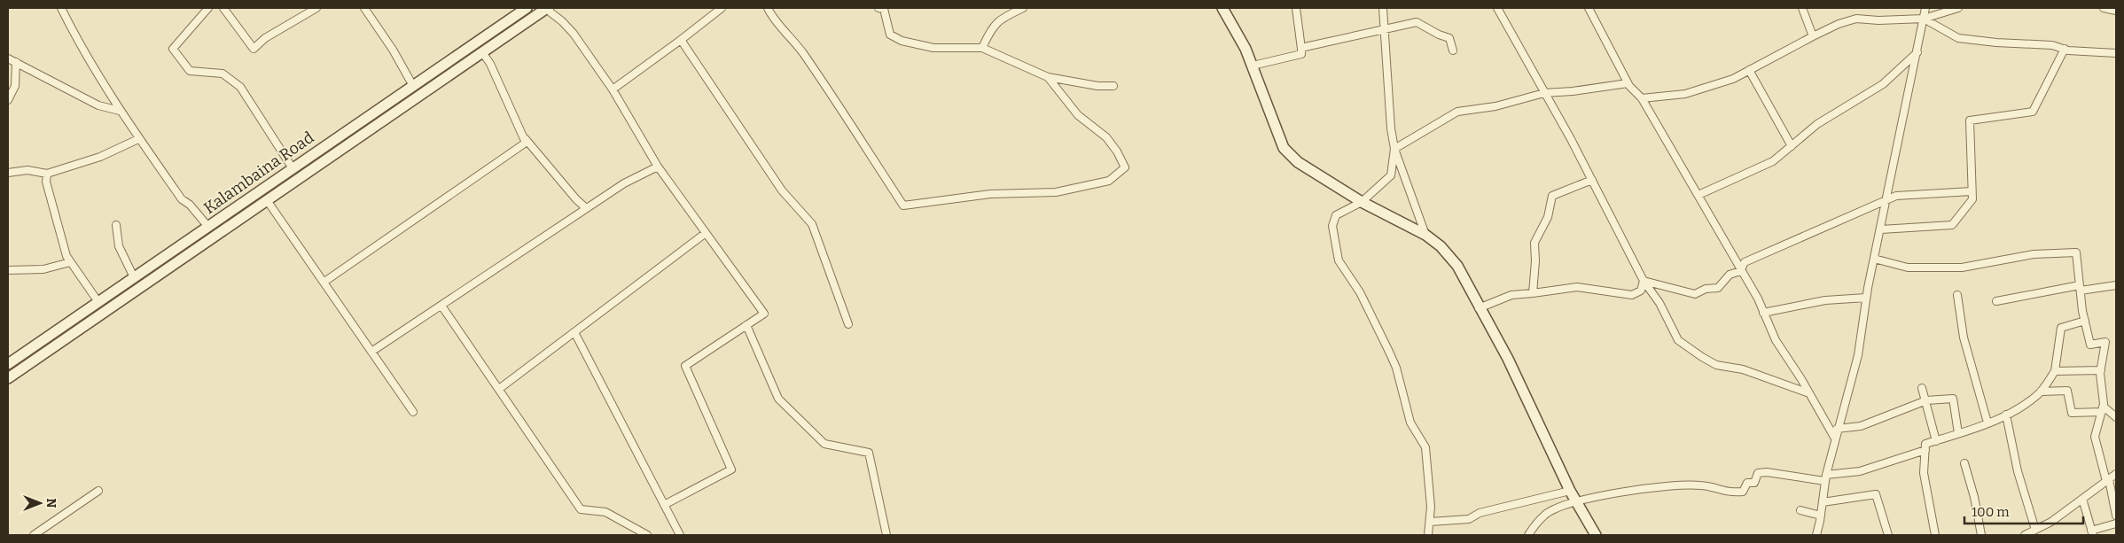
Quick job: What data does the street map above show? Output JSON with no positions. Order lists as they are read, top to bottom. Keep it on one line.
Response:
{"streets":{"main road":["Kalambaina Road"]},"scale_bar":"100 m","north":"right"}
